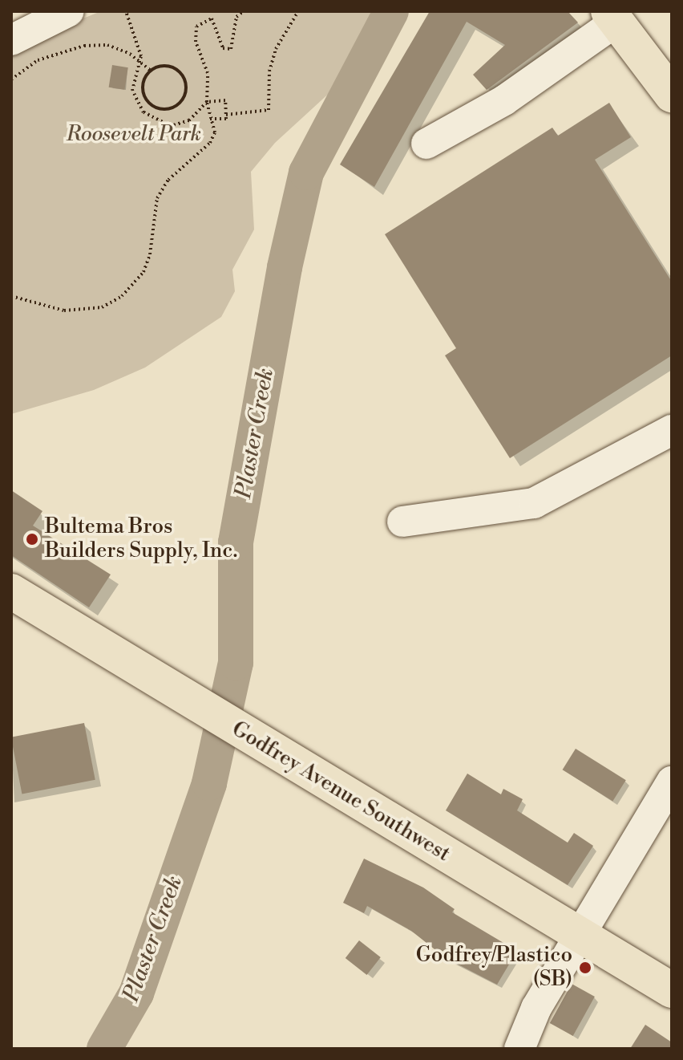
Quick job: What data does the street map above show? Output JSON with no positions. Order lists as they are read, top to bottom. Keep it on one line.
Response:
{"streets":{"main road":["Godfrey Avenue Southwest"]},"water":["Plaster Creek"],"parks":["Roosevelt Park"],"places":["Bultema Bros Builders Supply, Inc.","Godfrey/Plastico (SB)"]}
